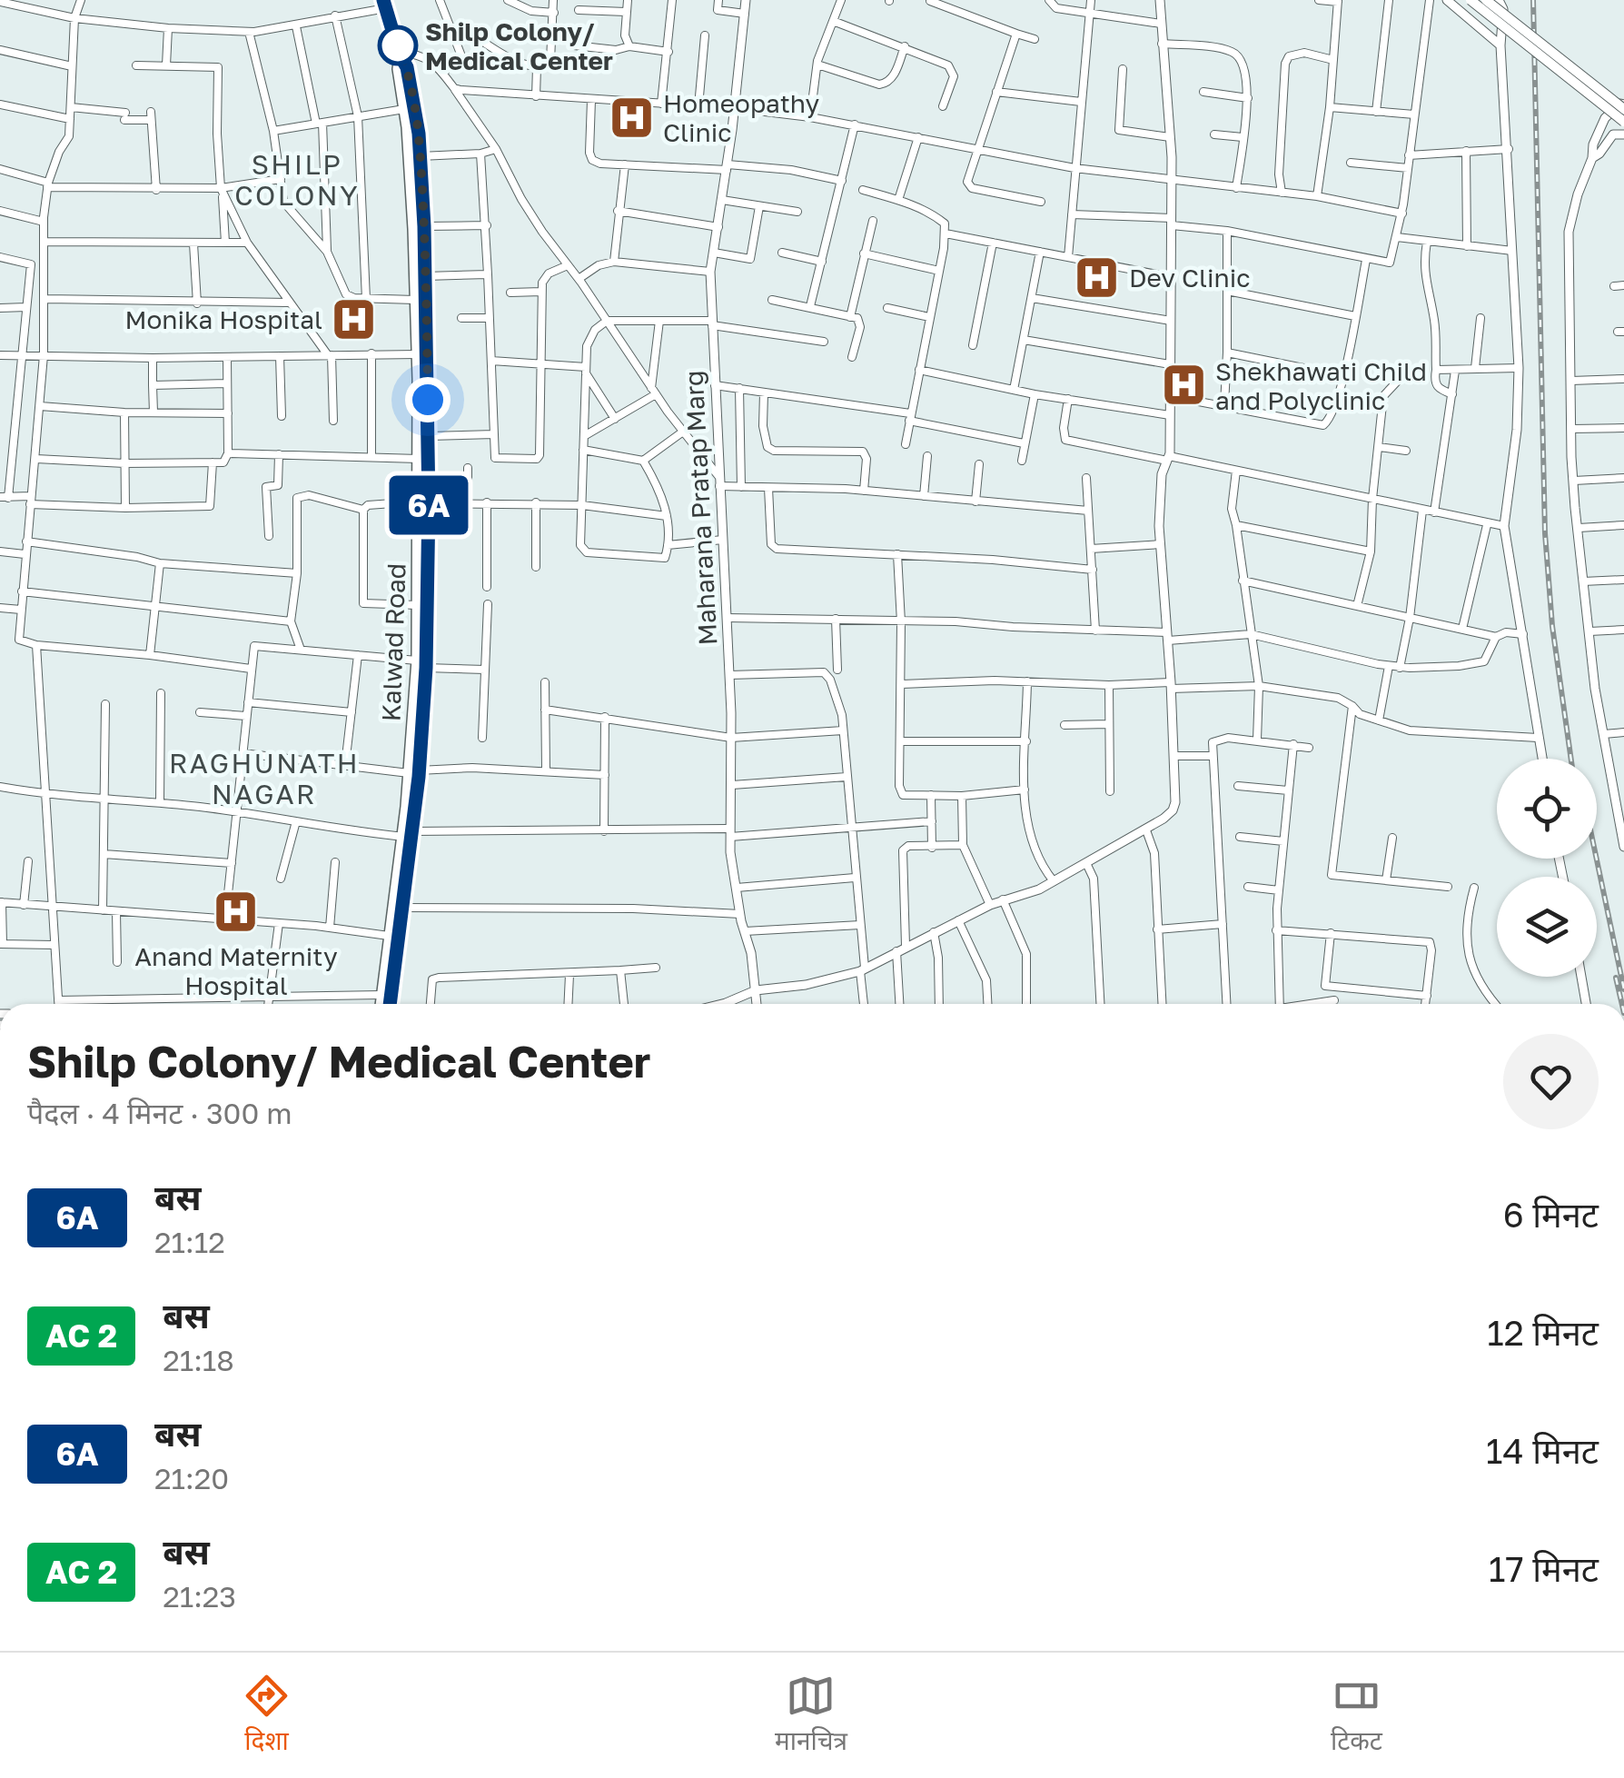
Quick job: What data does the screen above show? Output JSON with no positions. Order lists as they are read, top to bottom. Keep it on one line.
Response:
{"streets":{"main road":["Kalwad Road"],"street":["Maharana Pratap Marg"]},"districts":["SHILP COLONY","RAGHUNATH NAGAR"],"places":{"other":["Shilp Colony/ Medical Center"],"hospital":["Homeopathy Clinic","Dev Clinic","Monika Hospital","Shekhawati Child and Polyclinic","Anand Maternity Hospital"]},"lines":["bus line 6A"],"page":{"on_map":"6A","heading":["Shilp Colony/ Medical Center","पैदल · 4 मिनट · 300 m"],"list":[{"mark":"6A","name":"बस","note":"21:12","value":"6 मिनट"},{"mark":"AC 2","name":"बस","note":"21:18","value":"12 मिनट"},{"mark":"6A","name":"बस","note":"21:20","value":"14 मिनट"},{"mark":"AC 2","name":"बस","note":"21:23","value":"17 मिनट"}],"tabs":["दिशा","मानचित्र","टिकट"]}}
